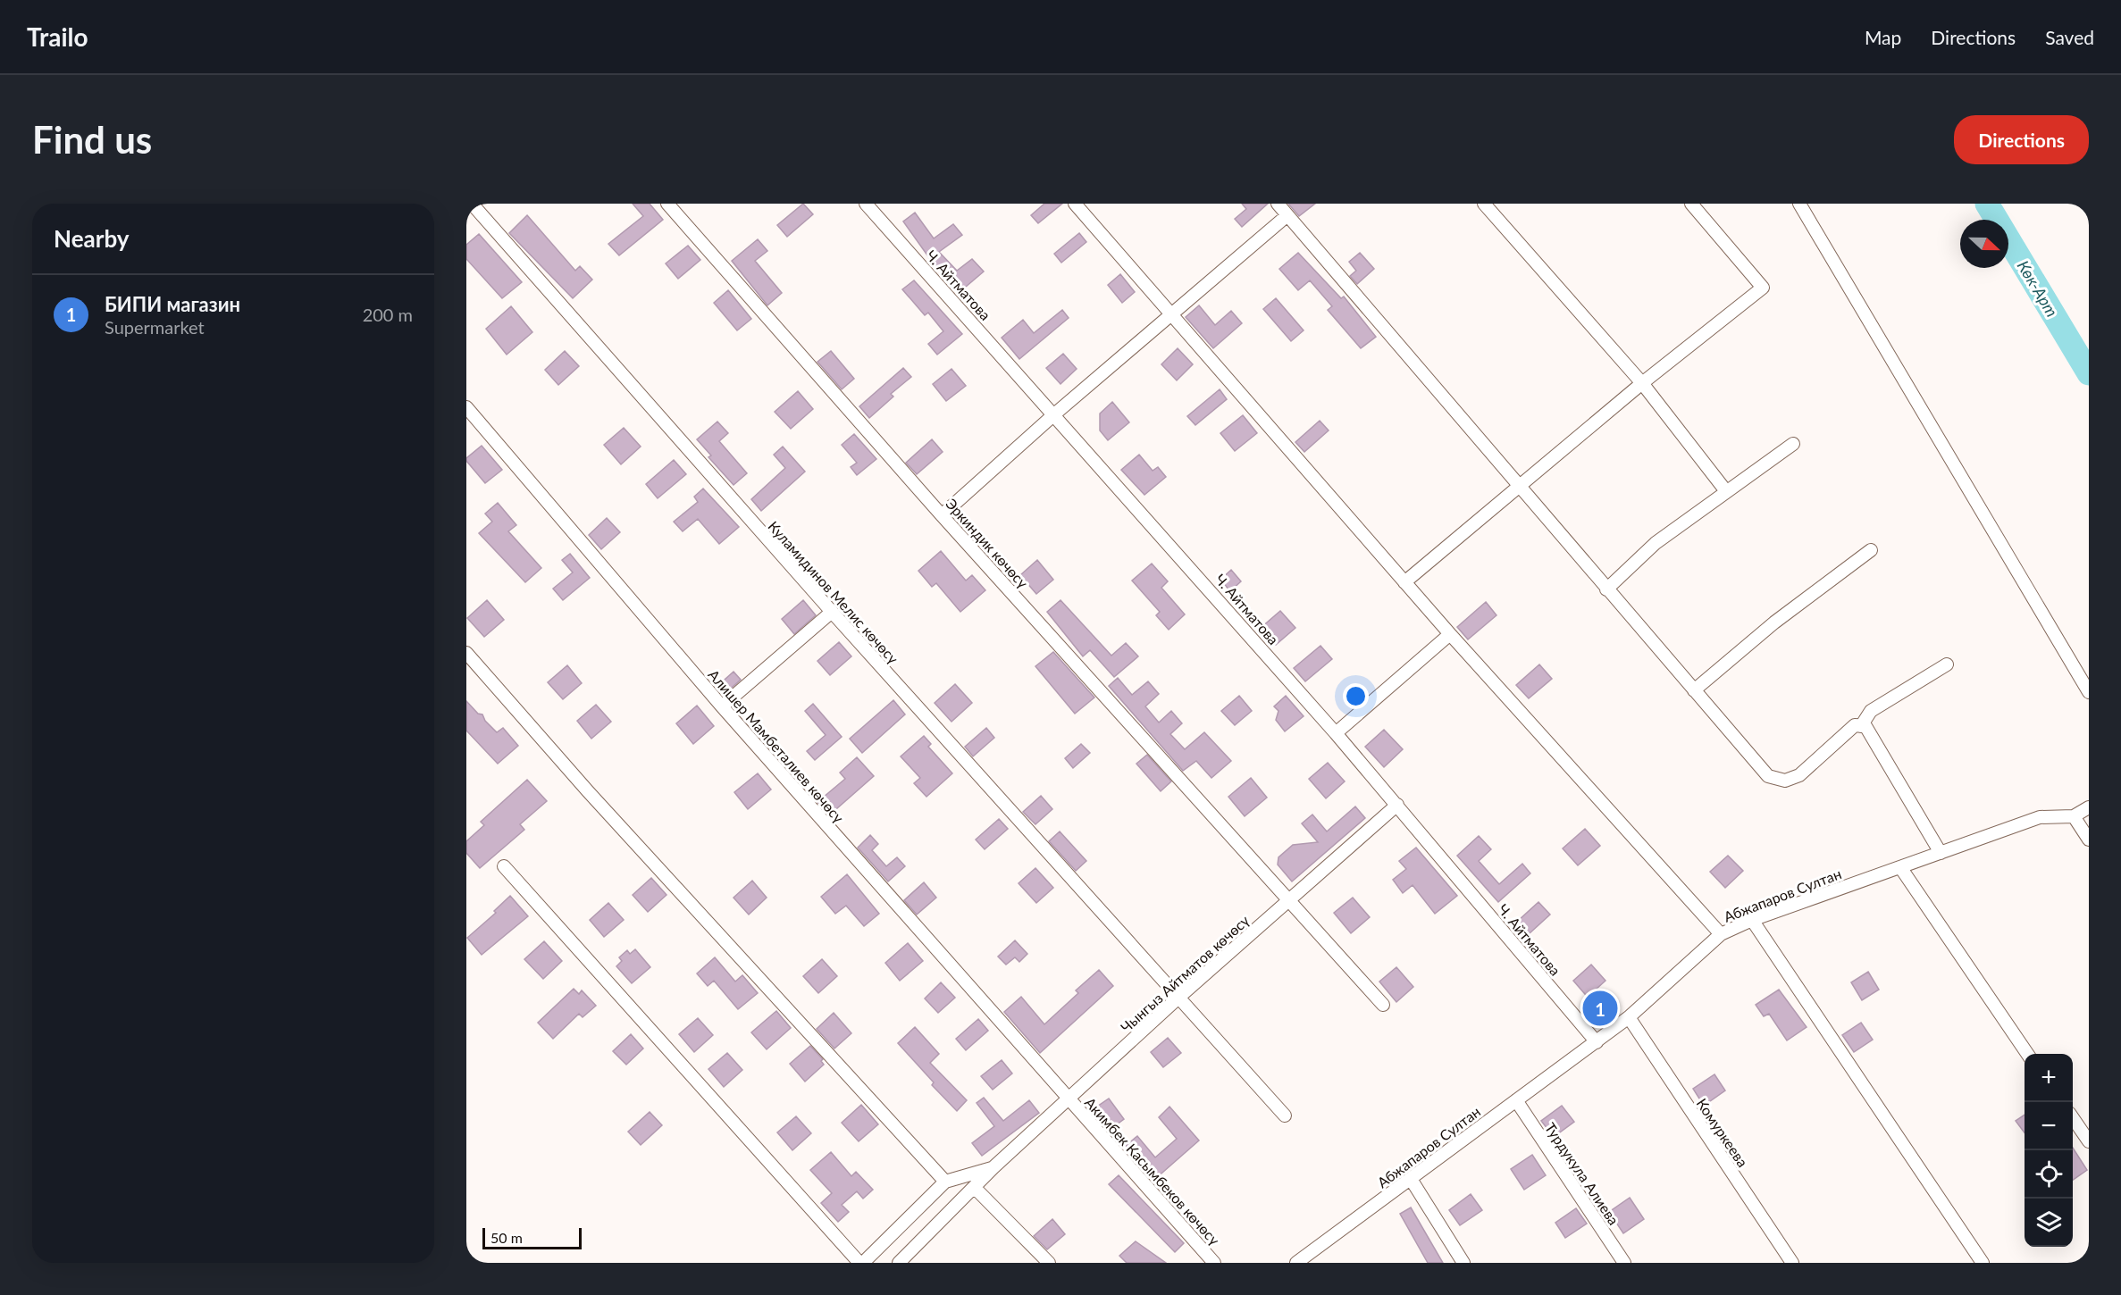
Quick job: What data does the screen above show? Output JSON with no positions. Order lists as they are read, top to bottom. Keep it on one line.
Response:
{"streets":{"street":["Ч. Айтматова","Эркиндик көчөсү","Куламидинов Мелис көчөсү","Алишер Мамбеталиев көчөсү","Абжапаров Султан","Чынгыз Айтматов көчөсү","Комуркеева","Акимбек Касымбеков көчөсү","Турдукула Алиева"]},"crossings":[["Ч. Айтматова","Абжапаров Султан"],["Ч. Айтматова","Чынгыз Айтматов көчөсү"],["Эркиндик көчөсү","Чынгыз Айтматов көчөсү"],["Куламидинов Мелис көчөсү","Чынгыз Айтматов көчөсү"],["Алишер Мамбеталиев көчөсү","Чынгыз Айтматов көчөсү"],["Алишер Мамбеталиев көчөсү","Акимбек Касымбеков көчөсү"],["Абжапаров Султан","Комуркеева"],["Абжапаров Султан","Турдукула Алиева"],["Чынгыз Айтматов көчөсү","Акимбек Касымбеков көчөсү"]],"water":["Көк-Арт"],"scale_bar":"50 m","north":"right","page":{"header":"Trailo","nav":["Map","Directions","Saved"],"buttons":"Directions","title":"Find us","heading":"Nearby","list":[{"mark":"1","name":"БИПИ магазин","note":"Supermarket","value":"200 m"}],"pins":"1","map_buttons":["+","−"],"scale":"50 m"}}
